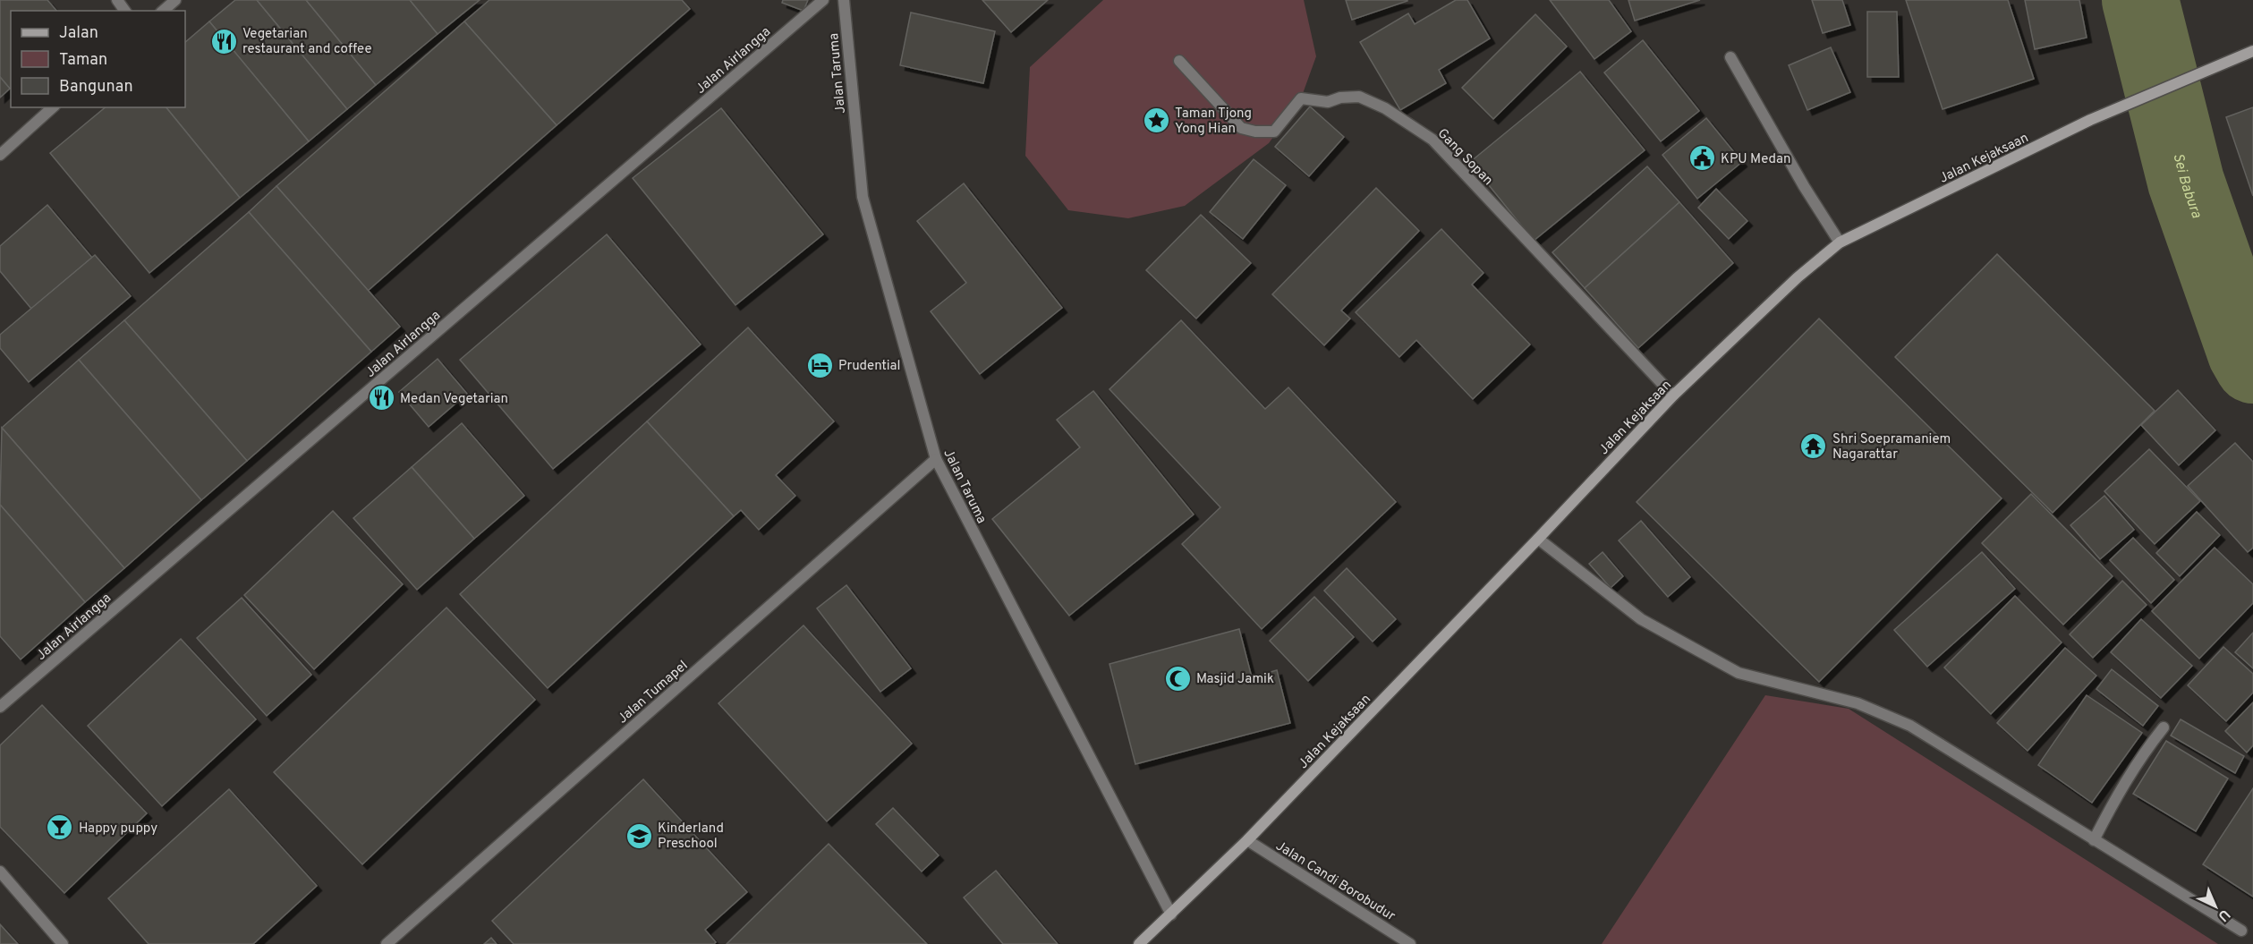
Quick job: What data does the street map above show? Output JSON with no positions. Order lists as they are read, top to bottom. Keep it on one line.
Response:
{"streets":{"main road":["Jalan Kejaksaan"],"street":["Jalan Airlangga","Jalan Taruma","Gang Sopan","Jalan Tumapel","Jalan Candi Borobudur"]},"crossings":[["Jalan Taruma","Jalan Kejaksaan"],["Jalan Taruma","Jalan Tumapel"],["Gang Sopan","Jalan Kejaksaan"],["Jalan Kejaksaan","Jalan Candi Borobudur"]],"water":["Sei Babura"],"places":{"restaurant":["Vegetarian restaurant and coffee","Medan Vegetarian"],"place":["Taman Tjong Yong Hian"],"public building":["KPU Medan"],"hotel":["Prudential"],"temple":["Shri Soepramaniem Nagarattar"],"mosque":["Masjid Jamik"],"bar":["Happy puppy"],"school or university":["Kinderland Preschool"]},"legend":["Jalan","Taman","Bangunan"],"north":"bottom right"}
